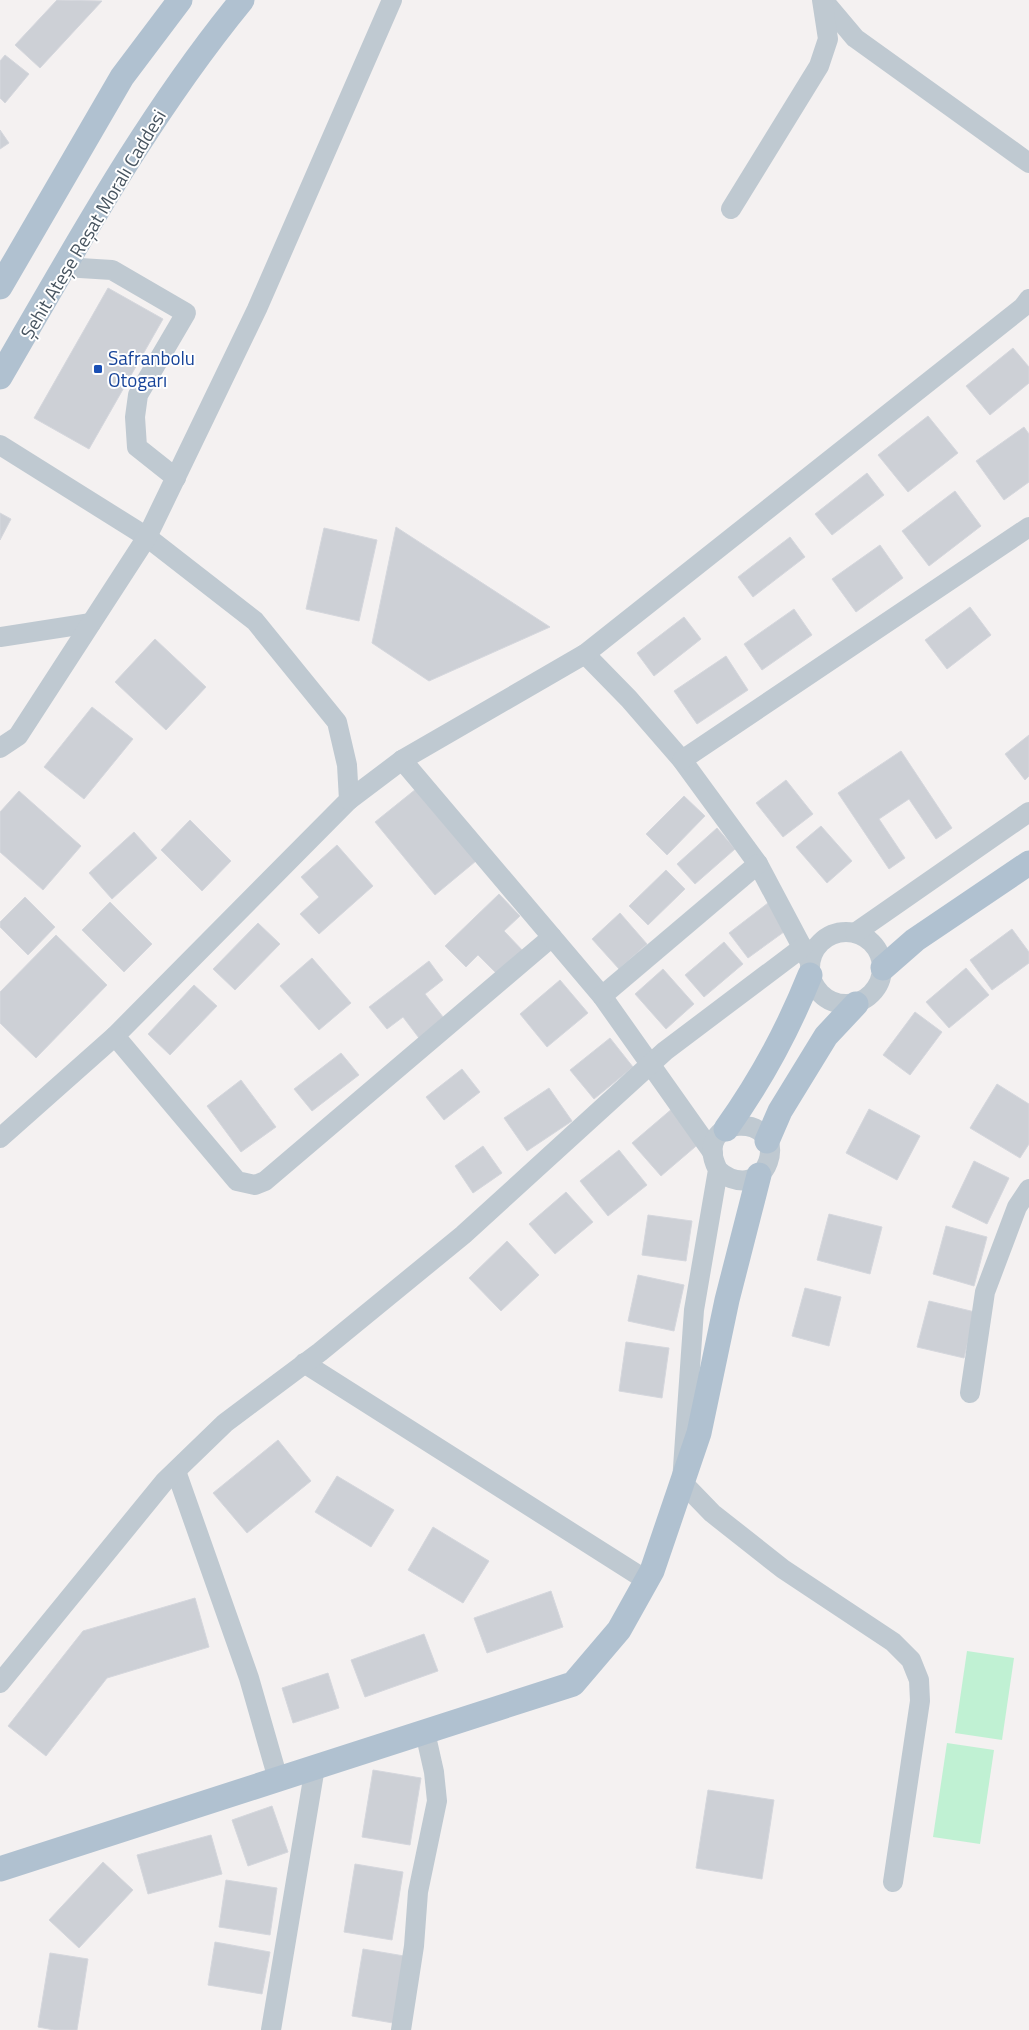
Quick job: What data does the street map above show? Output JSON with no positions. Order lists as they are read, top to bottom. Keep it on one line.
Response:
{"streets":{"main road":["Şehit Ateşe Reşat Moralı Caddesi"]},"places":{"transit":["Safranbolu Otogarı"]}}
